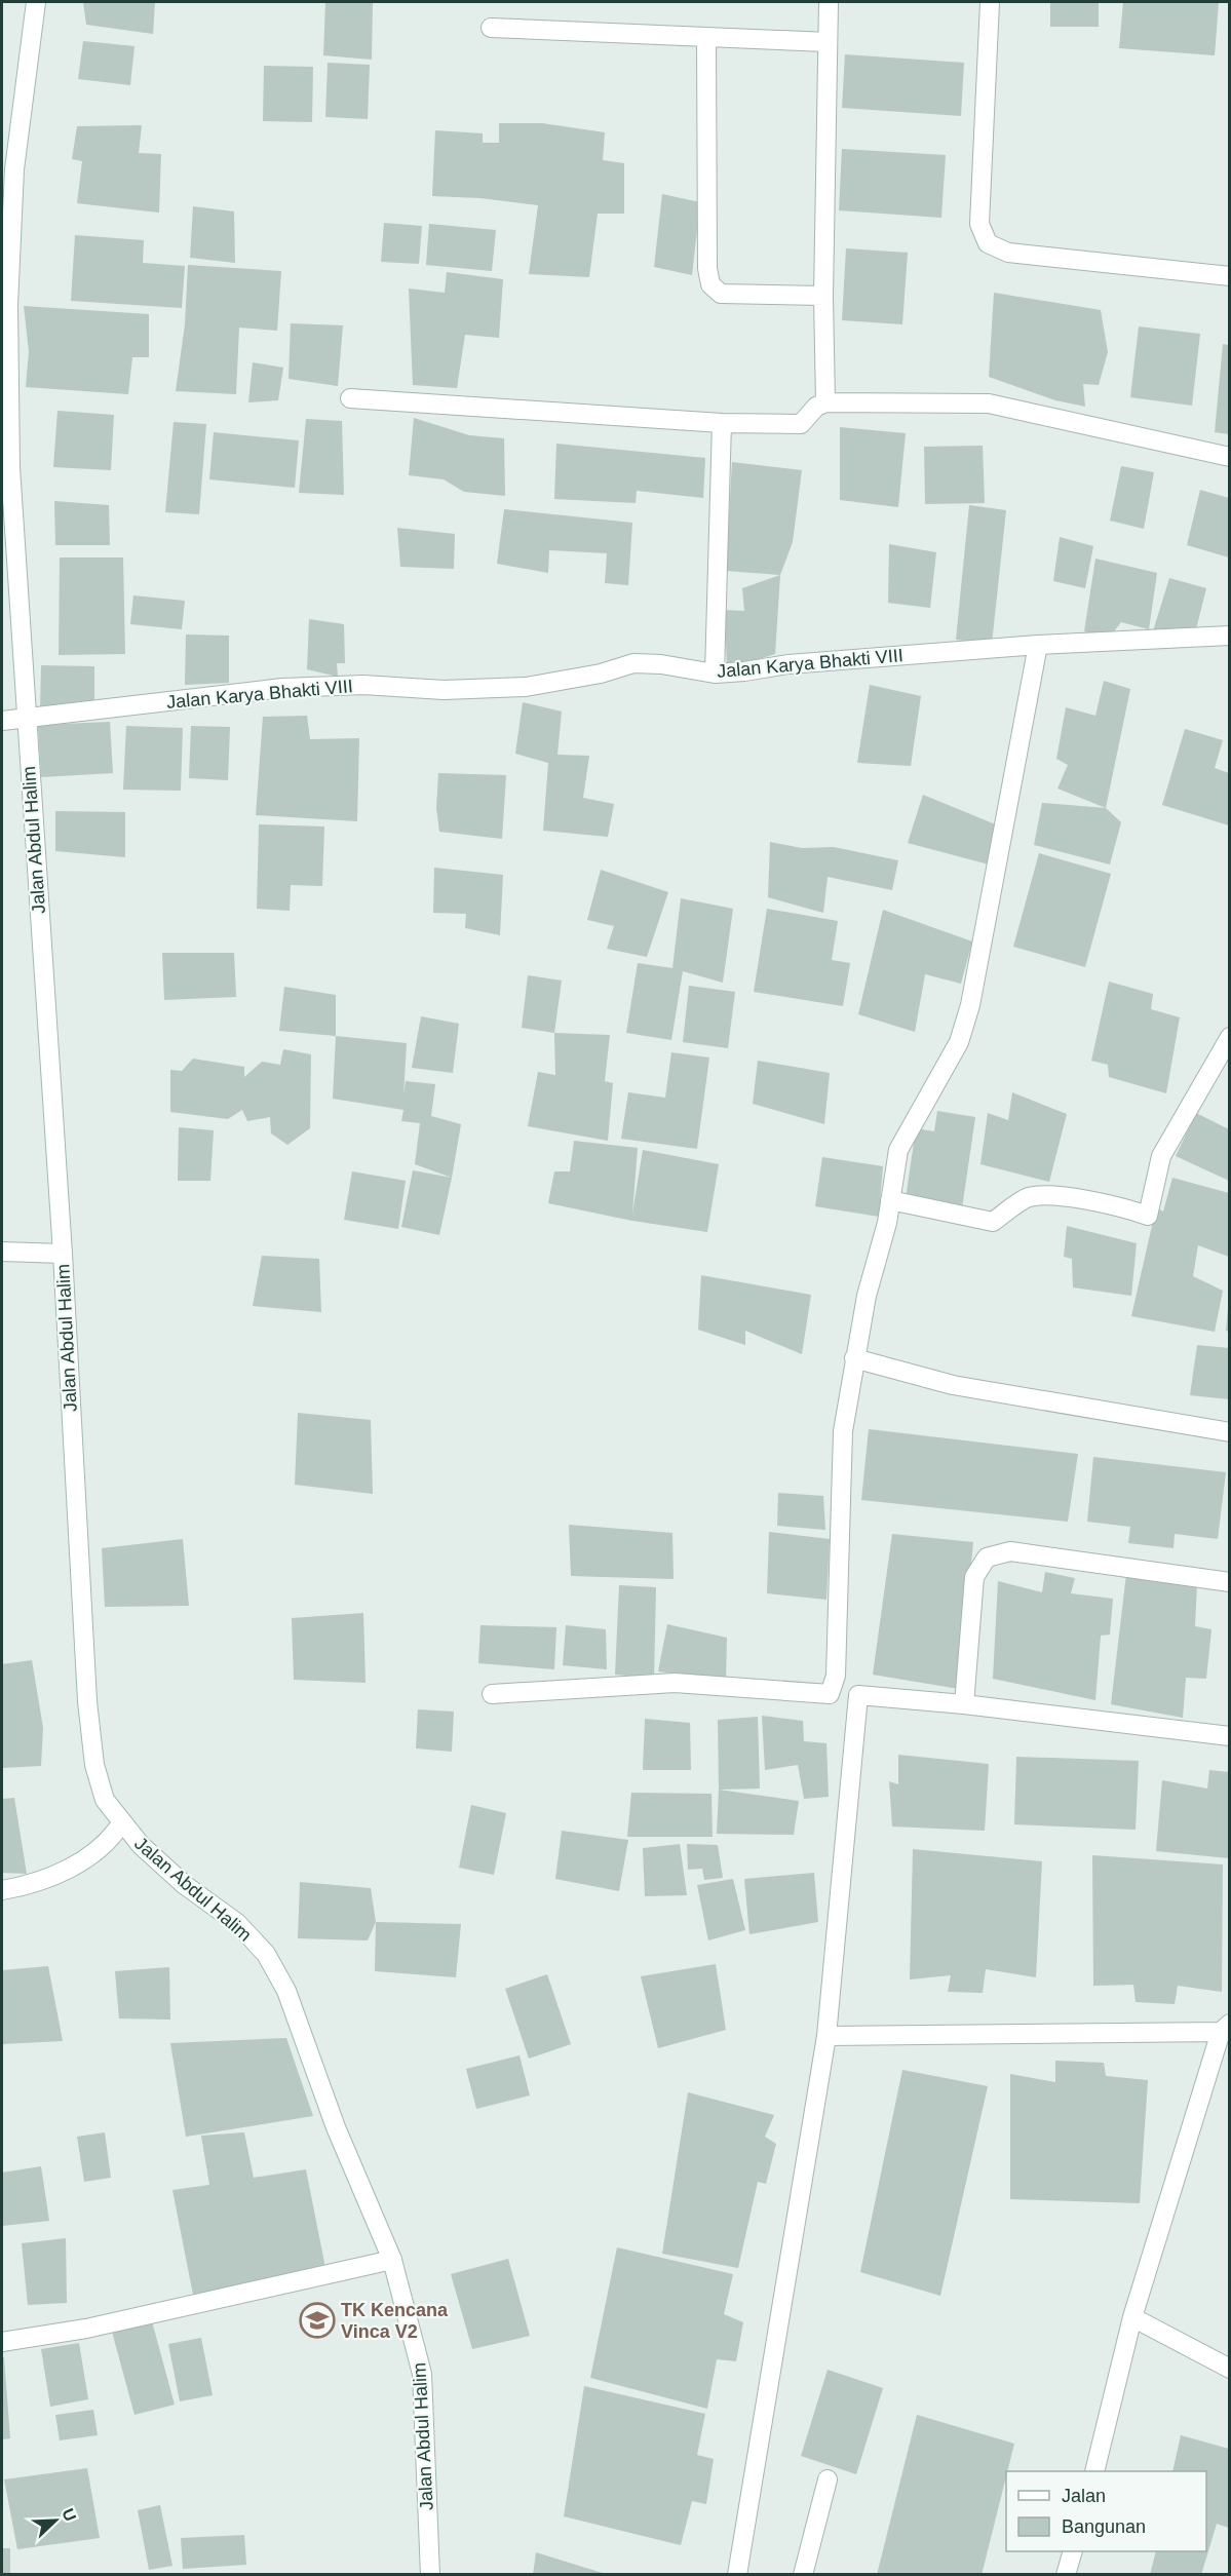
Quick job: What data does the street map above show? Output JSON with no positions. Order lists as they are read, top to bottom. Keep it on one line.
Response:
{"streets":{"street":["Jalan Karya Bhakti VIII","Jalan Abdul Halim"]},"crossings":[["Jalan Karya Bhakti VIII","Jalan Abdul Halim"]],"places":{"school or university":["TK Kencana Vinca V2"]},"legend":["Jalan","Bangunan"],"north":"top right"}
